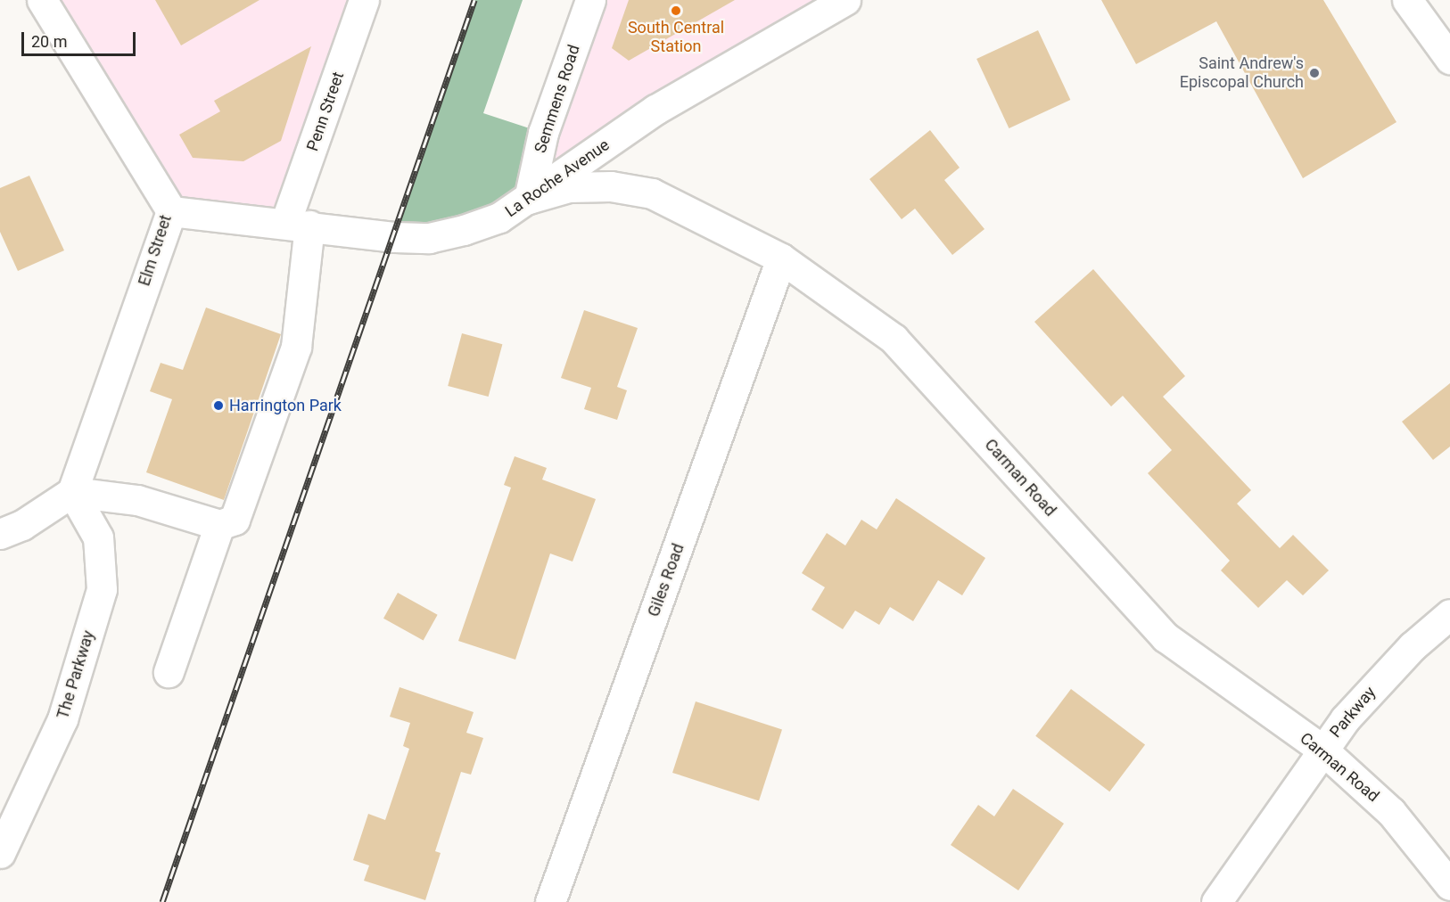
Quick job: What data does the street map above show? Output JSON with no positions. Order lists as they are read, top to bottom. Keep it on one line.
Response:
{"streets":{"street":["Semmens Road","Penn Street","La Roche Avenue","Elm Street","Carman Road","Giles Road","The Parkway","Parkway"]},"crossings":[["Semmens Road","La Roche Avenue"],["Semmens Road","Carman Road"],["Penn Street","La Roche Avenue"],["La Roche Avenue","Elm Street"],["La Roche Avenue","Carman Road"],["Elm Street","The Parkway"],["Carman Road","Giles Road"],["Carman Road","Parkway"]],"places":["South Central Station","Saint Andrew's Episcopal Church","Harrington Park"],"scale_bar":"20 m"}
